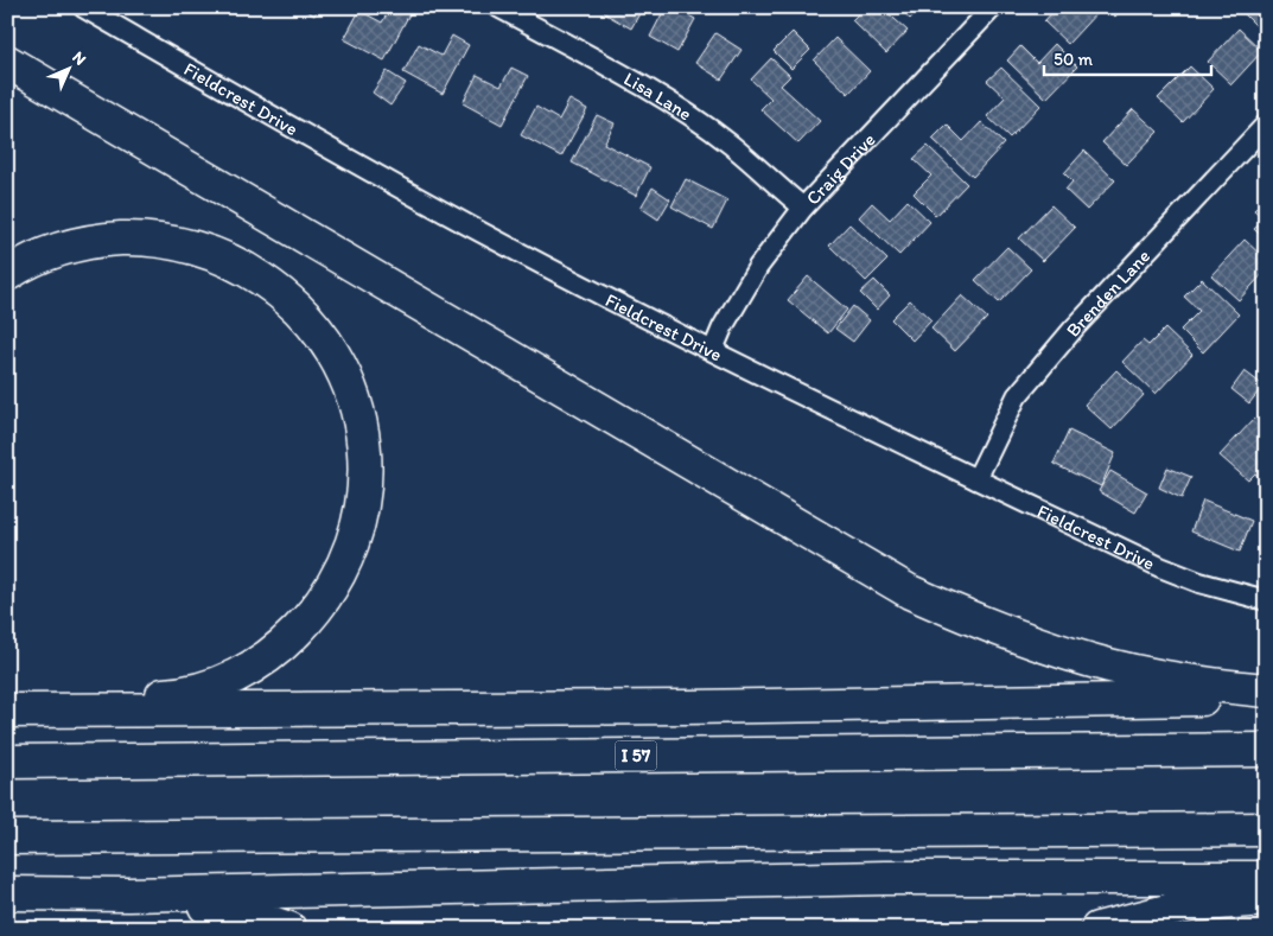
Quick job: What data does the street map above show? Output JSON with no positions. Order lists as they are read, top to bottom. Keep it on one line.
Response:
{"streets":{"highway":["I 57"],"street":["Lisa Lane","Fieldcrest Drive","Craig Drive","Brenden Lane"]},"crossings":[["Lisa Lane","Craig Drive"],["Fieldcrest Drive","Craig Drive"],["Fieldcrest Drive","Brenden Lane"]],"scale_bar":"50 m","north":"top right"}
